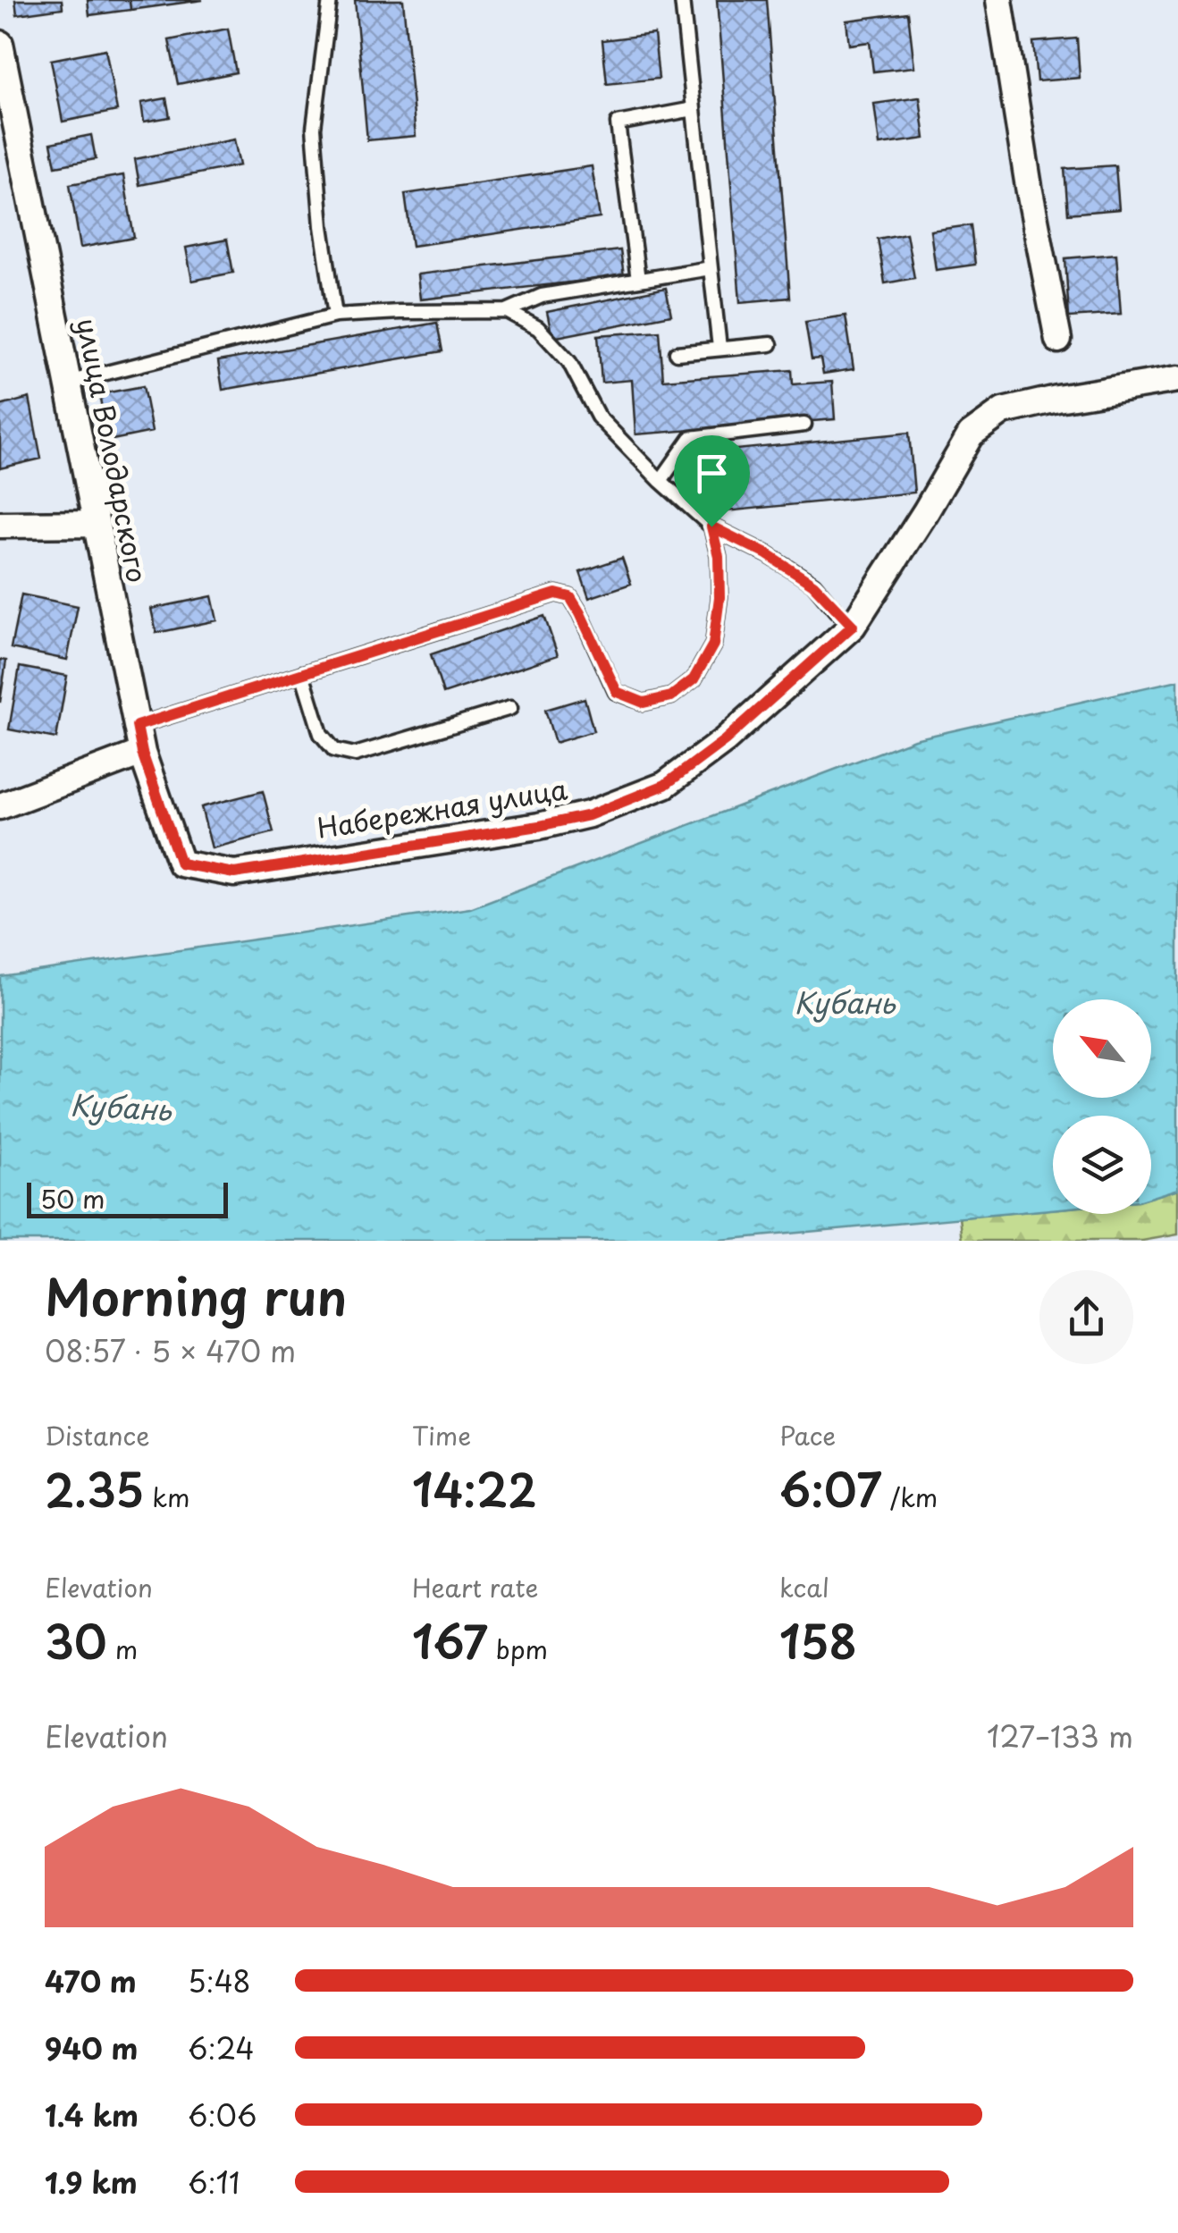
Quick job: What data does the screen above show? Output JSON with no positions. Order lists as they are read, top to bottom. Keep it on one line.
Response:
{"streets":{"street":["улица Володарского","Набережная улица"]},"crossings":[["улица Володарского","Набережная улица"]],"water":["Кубань"],"scale_bar":"50 m","north":"top left","page":{"scale":"50 m","heading":["Morning run","08:57 · 5 × 470 m"],"stats":[["Distance","2.35 km"],["Time","14:22"],["Pace","6:07 /km"],["Elevation","30 m"],["Heart rate","167 bpm"],["kcal","158"]],"chart":["Elevation","127–133 m"],"list":[{"name":"470 m","note":"5:48"},{"name":"940 m","note":"6:24"},{"name":"1.4 km","note":"6:06"},{"name":"1.9 km","note":"6:11"}]}}
